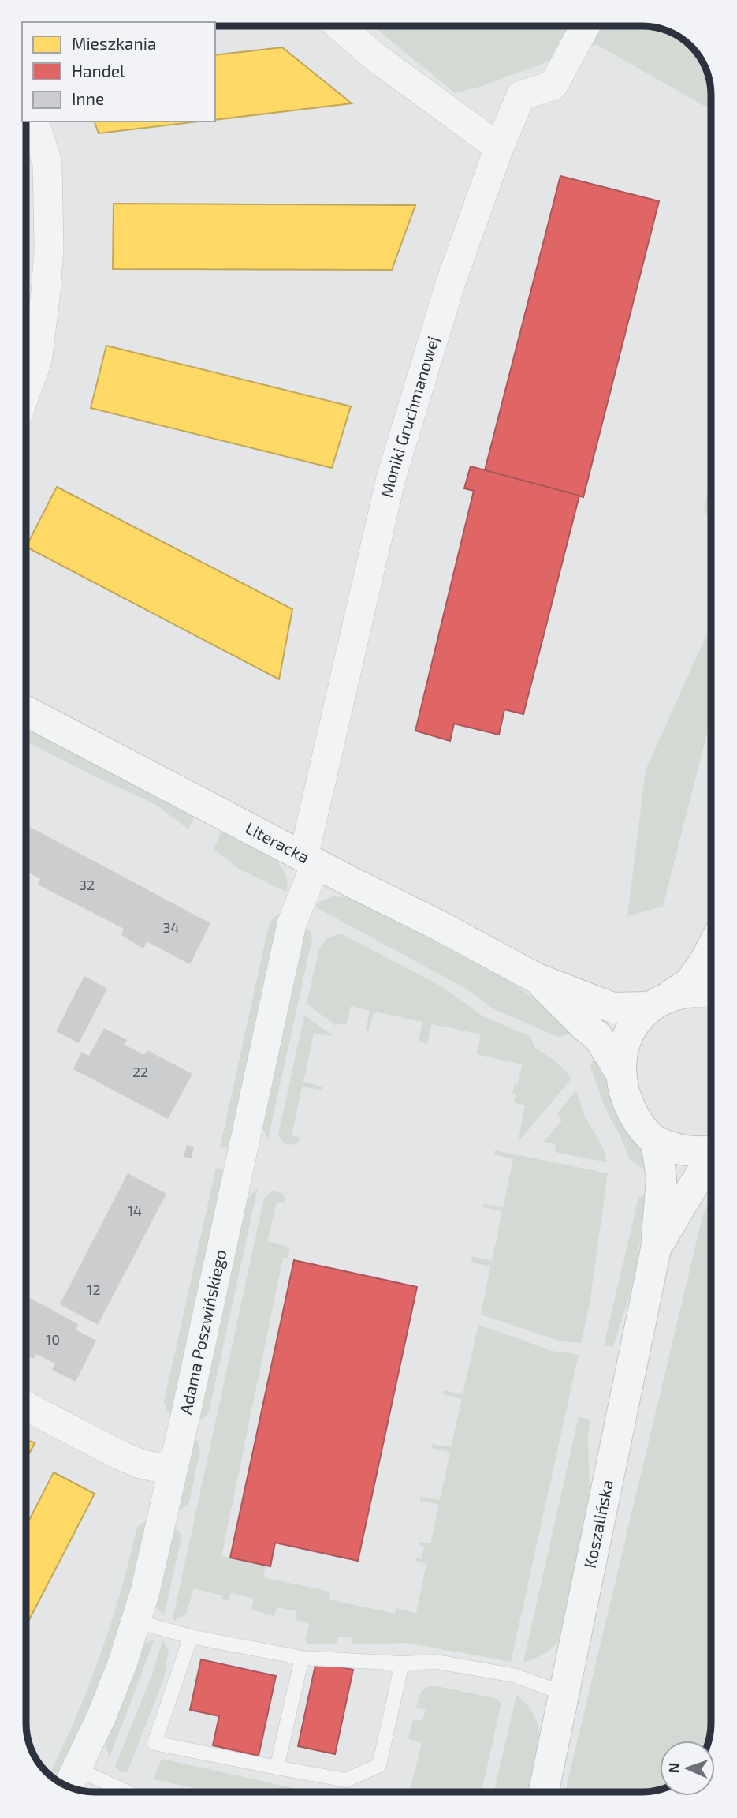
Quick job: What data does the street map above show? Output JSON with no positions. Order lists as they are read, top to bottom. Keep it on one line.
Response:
{"streets":{"street":["Moniki Gruchmanowej","Literacka","Adama Poszwińskiego","Koszalińska"]},"crossings":[["Moniki Gruchmanowej","Literacka"],["Moniki Gruchmanowej","Adama Poszwińskiego"],["Literacka","Adama Poszwińskiego"]],"house_numbers":["32","34","22","14","12","10"],"legend":["Mieszkania","Handel","Inne"],"north":"left"}
